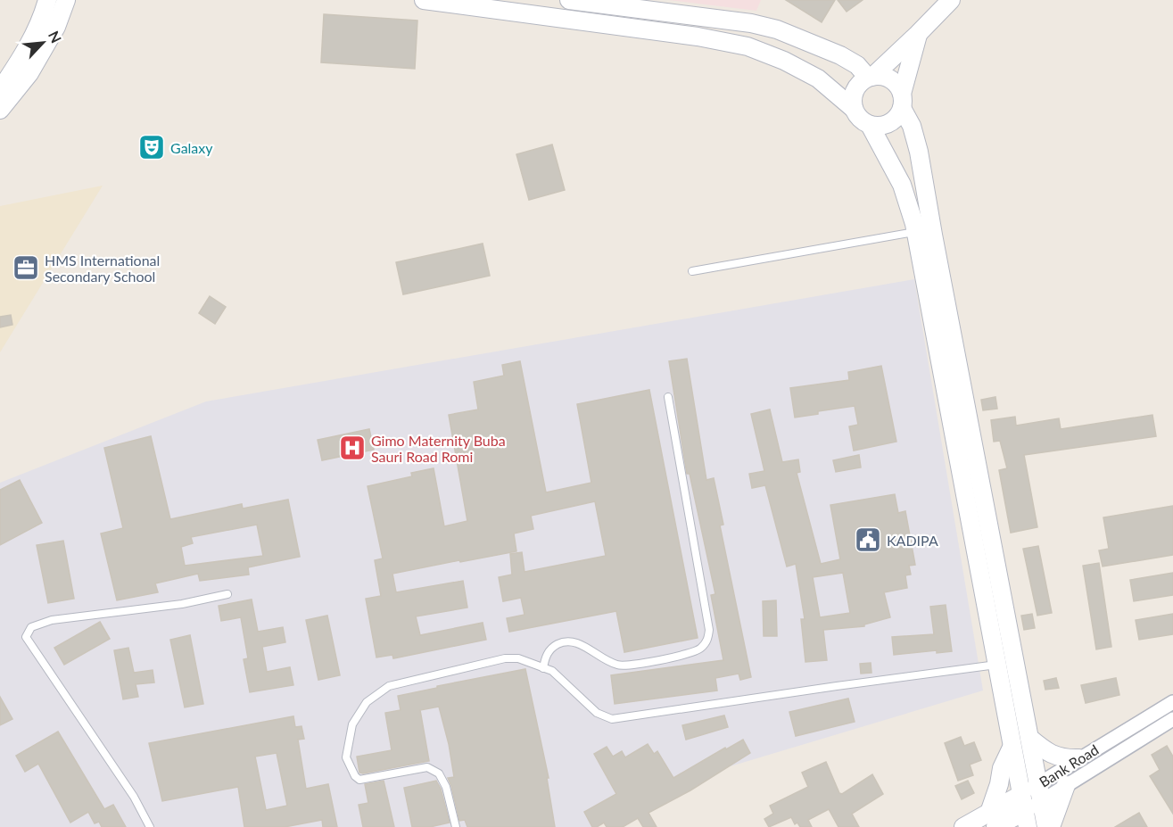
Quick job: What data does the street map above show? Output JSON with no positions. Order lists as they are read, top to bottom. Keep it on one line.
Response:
{"streets":{"street":["Bank Road"]},"places":{"theatre":["Galaxy"],"office":["HMS International Secondary School"],"hospital":["Gimo Maternity Buba Sauri Road Romi"],"public building":["KADIPA"]},"north":"top right"}
